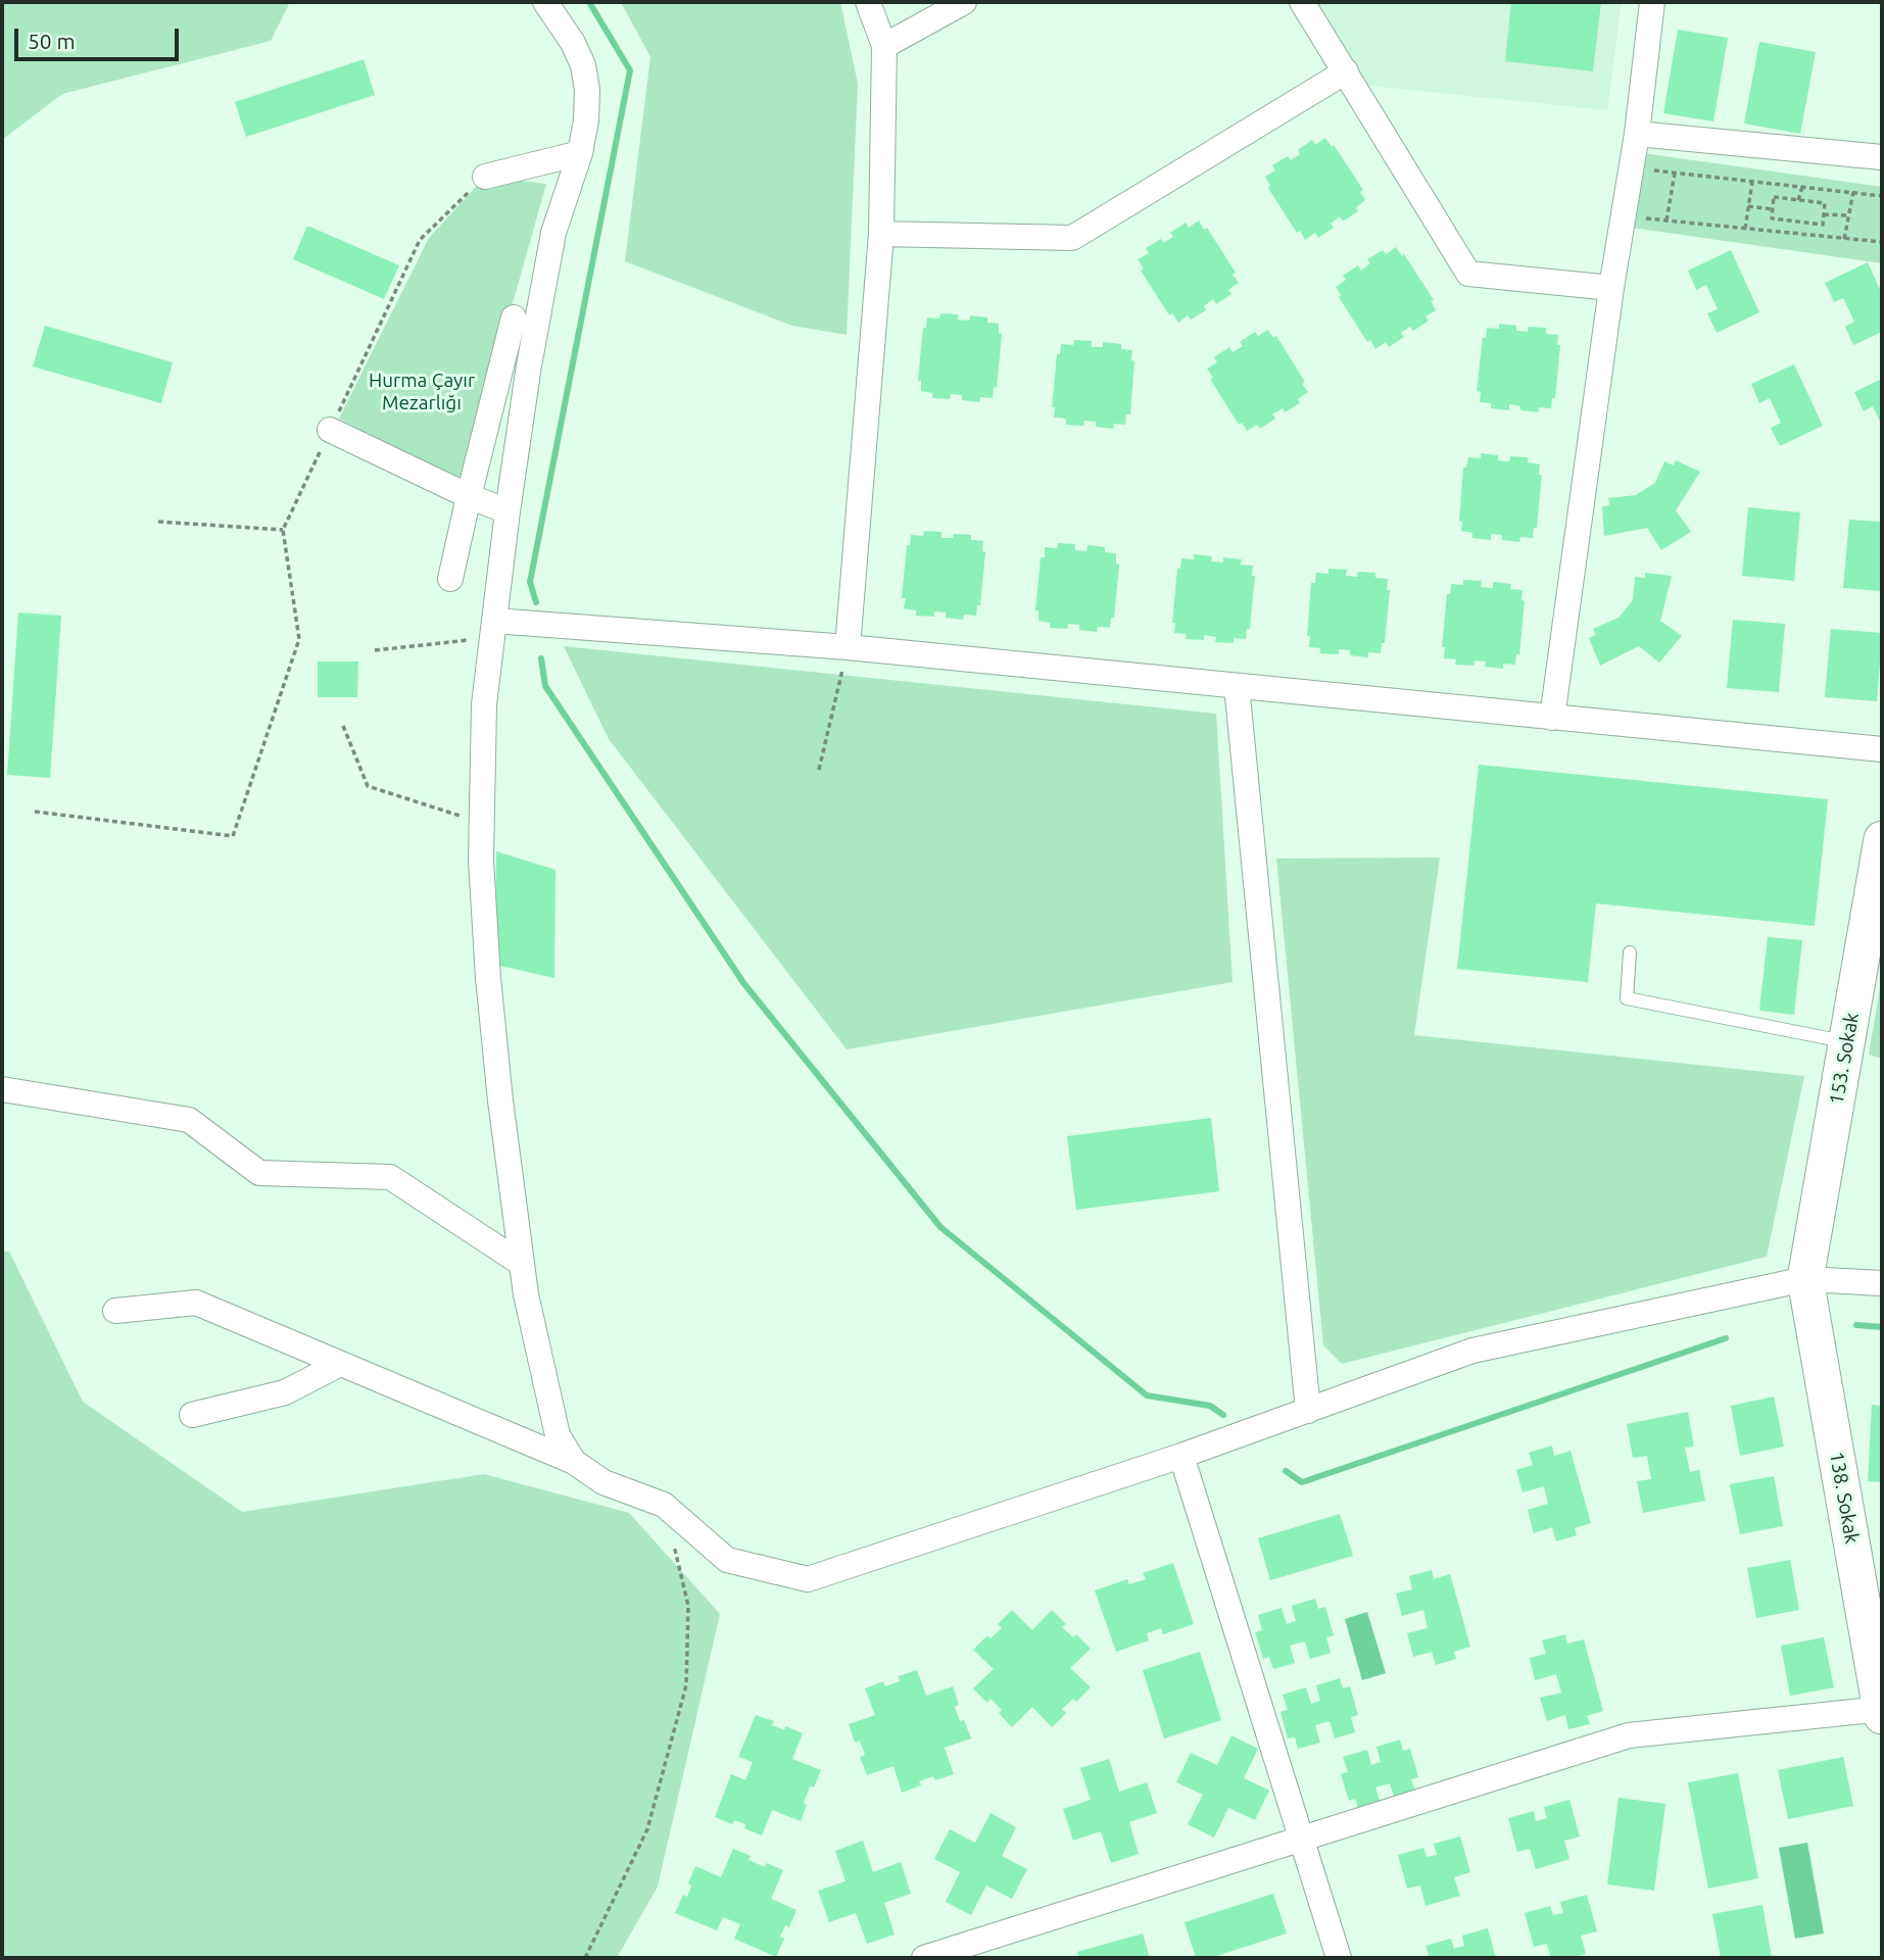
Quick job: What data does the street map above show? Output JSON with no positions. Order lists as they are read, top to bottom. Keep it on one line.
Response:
{"streets":{"street":["153. Sokak","138. Sokak"]},"crossings":[["153. Sokak","138. Sokak"]],"parks":["Hurma Çayır Mezarlığı"],"scale_bar":"50 m"}
